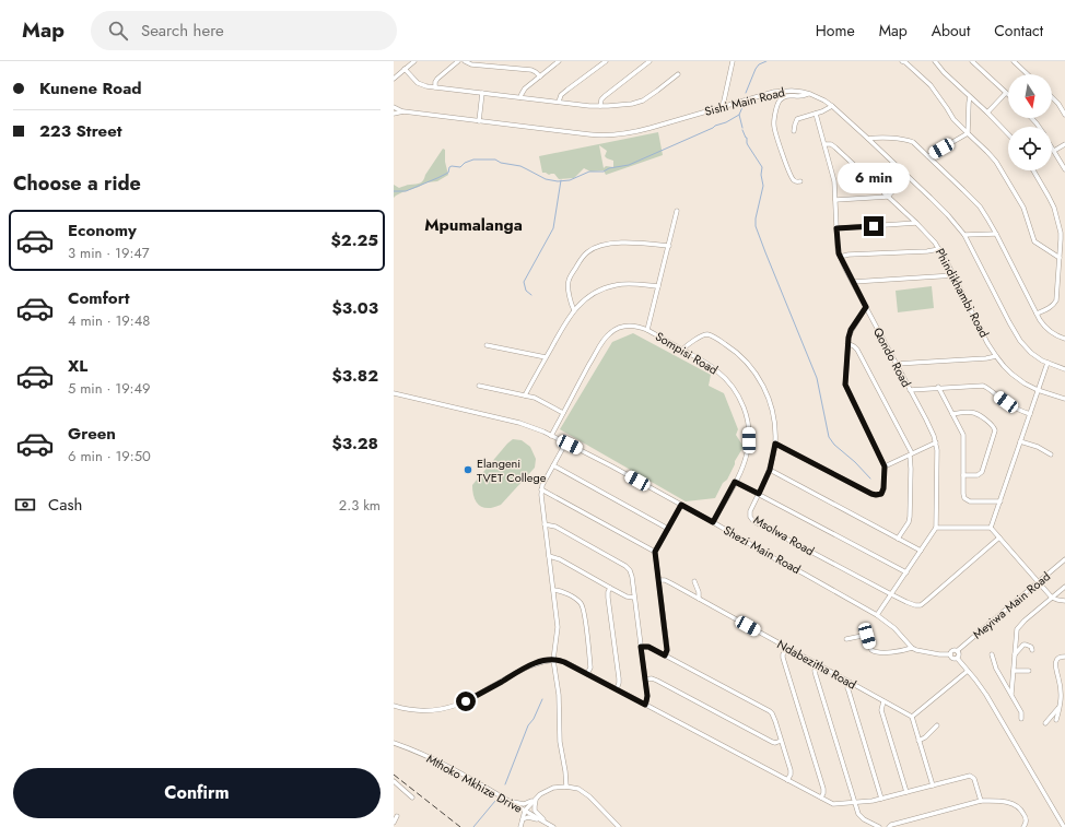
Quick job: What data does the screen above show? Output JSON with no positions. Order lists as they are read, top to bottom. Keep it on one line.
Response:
{"streets":{"street":["Sishi Main Road","Phindikhambi Road","Sompisi Road","Qondo Road","Msolwa Road","Shezi Main Road","Meyiwa Main Road","Ndabezitha Road","Mthoko Mkhize Drive"]},"crossings":[["Phindikhambi Road","Qondo Road"],["Sompisi Road","Msolwa Road"],["Sompisi Road","Shezi Main Road"]],"districts":["Mpumalanga"],"places":["Elangeni TVET College"],"north":"bottom","page":{"header":"Map","search":"Search here","nav":["Home","Map","About","Contact"],"banner":["Kunene Road","223 Street"],"heading":"Choose a ride","bubble":"6 min","list":[{"name":"Economy","note":"3 min · 19:47","value":"$2.25"},{"name":"Comfort","note":"4 min · 19:48","value":"$3.03"},{"name":"XL","note":"5 min · 19:49","value":"$3.82"},{"name":"Green","note":"6 min · 19:50","value":"$3.28"}],"pay":["Cash","2.3 km"],"buttons":"Confirm"}}
